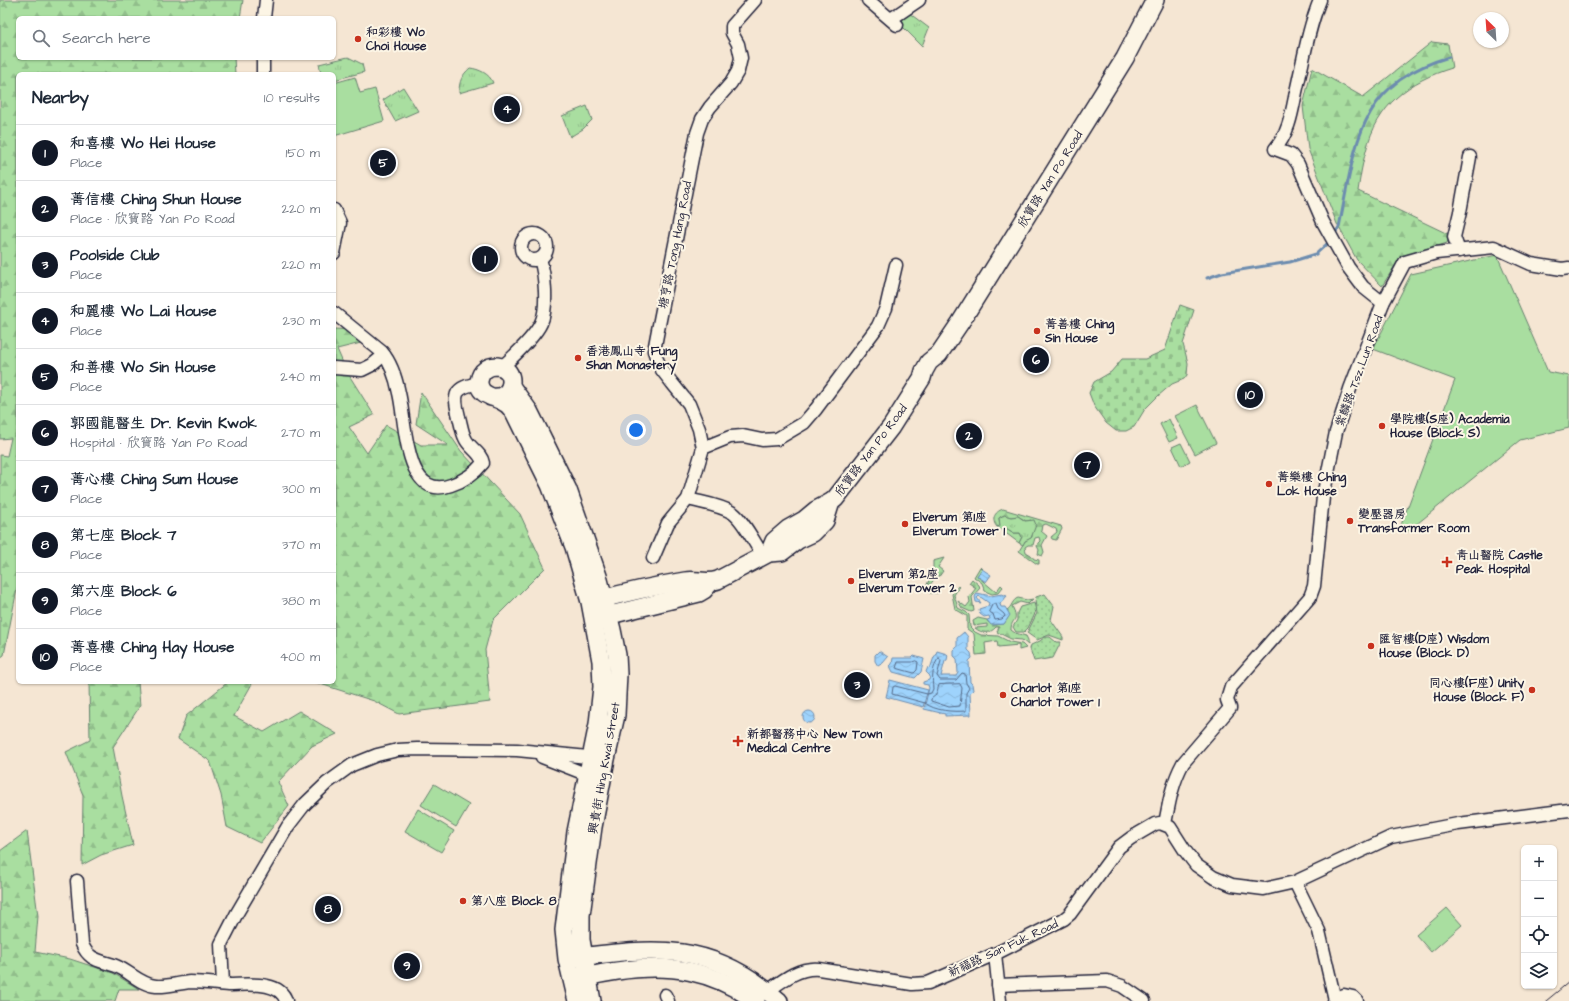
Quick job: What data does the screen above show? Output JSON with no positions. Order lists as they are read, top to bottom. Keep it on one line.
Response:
{"streets":{"street":["欣寶路 Yan Po Road","塘亨路 Tong Hang Road","紫麟路 Tsz Lun Road","興貴街 Hing Kwai Street","新福路 San Fuk Road"]},"crossings":[["欣寶路 Yan Po Road","興貴街 Hing Kwai Street"],["紫麟路 Tsz Lun Road","新福路 San Fuk Road"]],"places":{"other":["和彩樓 Wo Choi House","菁善樓 Ching Sin House","香港鳳山寺 Fung Shan Monastery","學院樓(S座) Academia House (Block S)","菁樂樓 Ching Lok House","變壓器房 Transformer Room","Elverum 第1座 Elverum Tower 1","Elverum 第2座 Elverum Tower 2","匯智樓(D座) Wisdom House (Block D)","同心樓(F座) Unity House (Block F)","Charlot 第1座 Charlot Tower 1","第八座 Block 8"],"health":["青山醫院 Castle Peak Hospital","新都醫務中心 New Town Medical Centre"]},"north":"top left","page":{"search":"Search here","heading":["Nearby","10 results"],"pins":["4","5","1","6","10","2","7","3","8","9"],"list":[{"mark":"1","name":"和喜樓 Wo Hei House","note":"Place","value":"150 m"},{"mark":"2","name":"菁信樓 Ching Shun House","note":"Place · 欣寶路 Yan Po Road","value":"220 m"},{"mark":"3","name":"Poolside Club","note":"Place","value":"220 m"},{"mark":"4","name":"和麗樓 Wo Lai House","note":"Place","value":"230 m"},{"mark":"5","name":"和善樓 Wo Sin House","note":"Place","value":"240 m"},{"mark":"6","name":"郭國龍醫生 Dr. Kevin Kwok","note":"Hospital · 欣寶路 Yan Po Road","value":"270 m"},{"mark":"7","name":"菁心樓 Ching Sum House","note":"Place","value":"300 m"},{"mark":"8","name":"第七座 Block 7","note":"Place","value":"370 m"},{"mark":"9","name":"第六座 Block 6","note":"Place","value":"380 m"},{"mark":"10","name":"菁喜樓 Ching Hay House","note":"Place","value":"400 m"}],"map_buttons":["+","−"]}}
